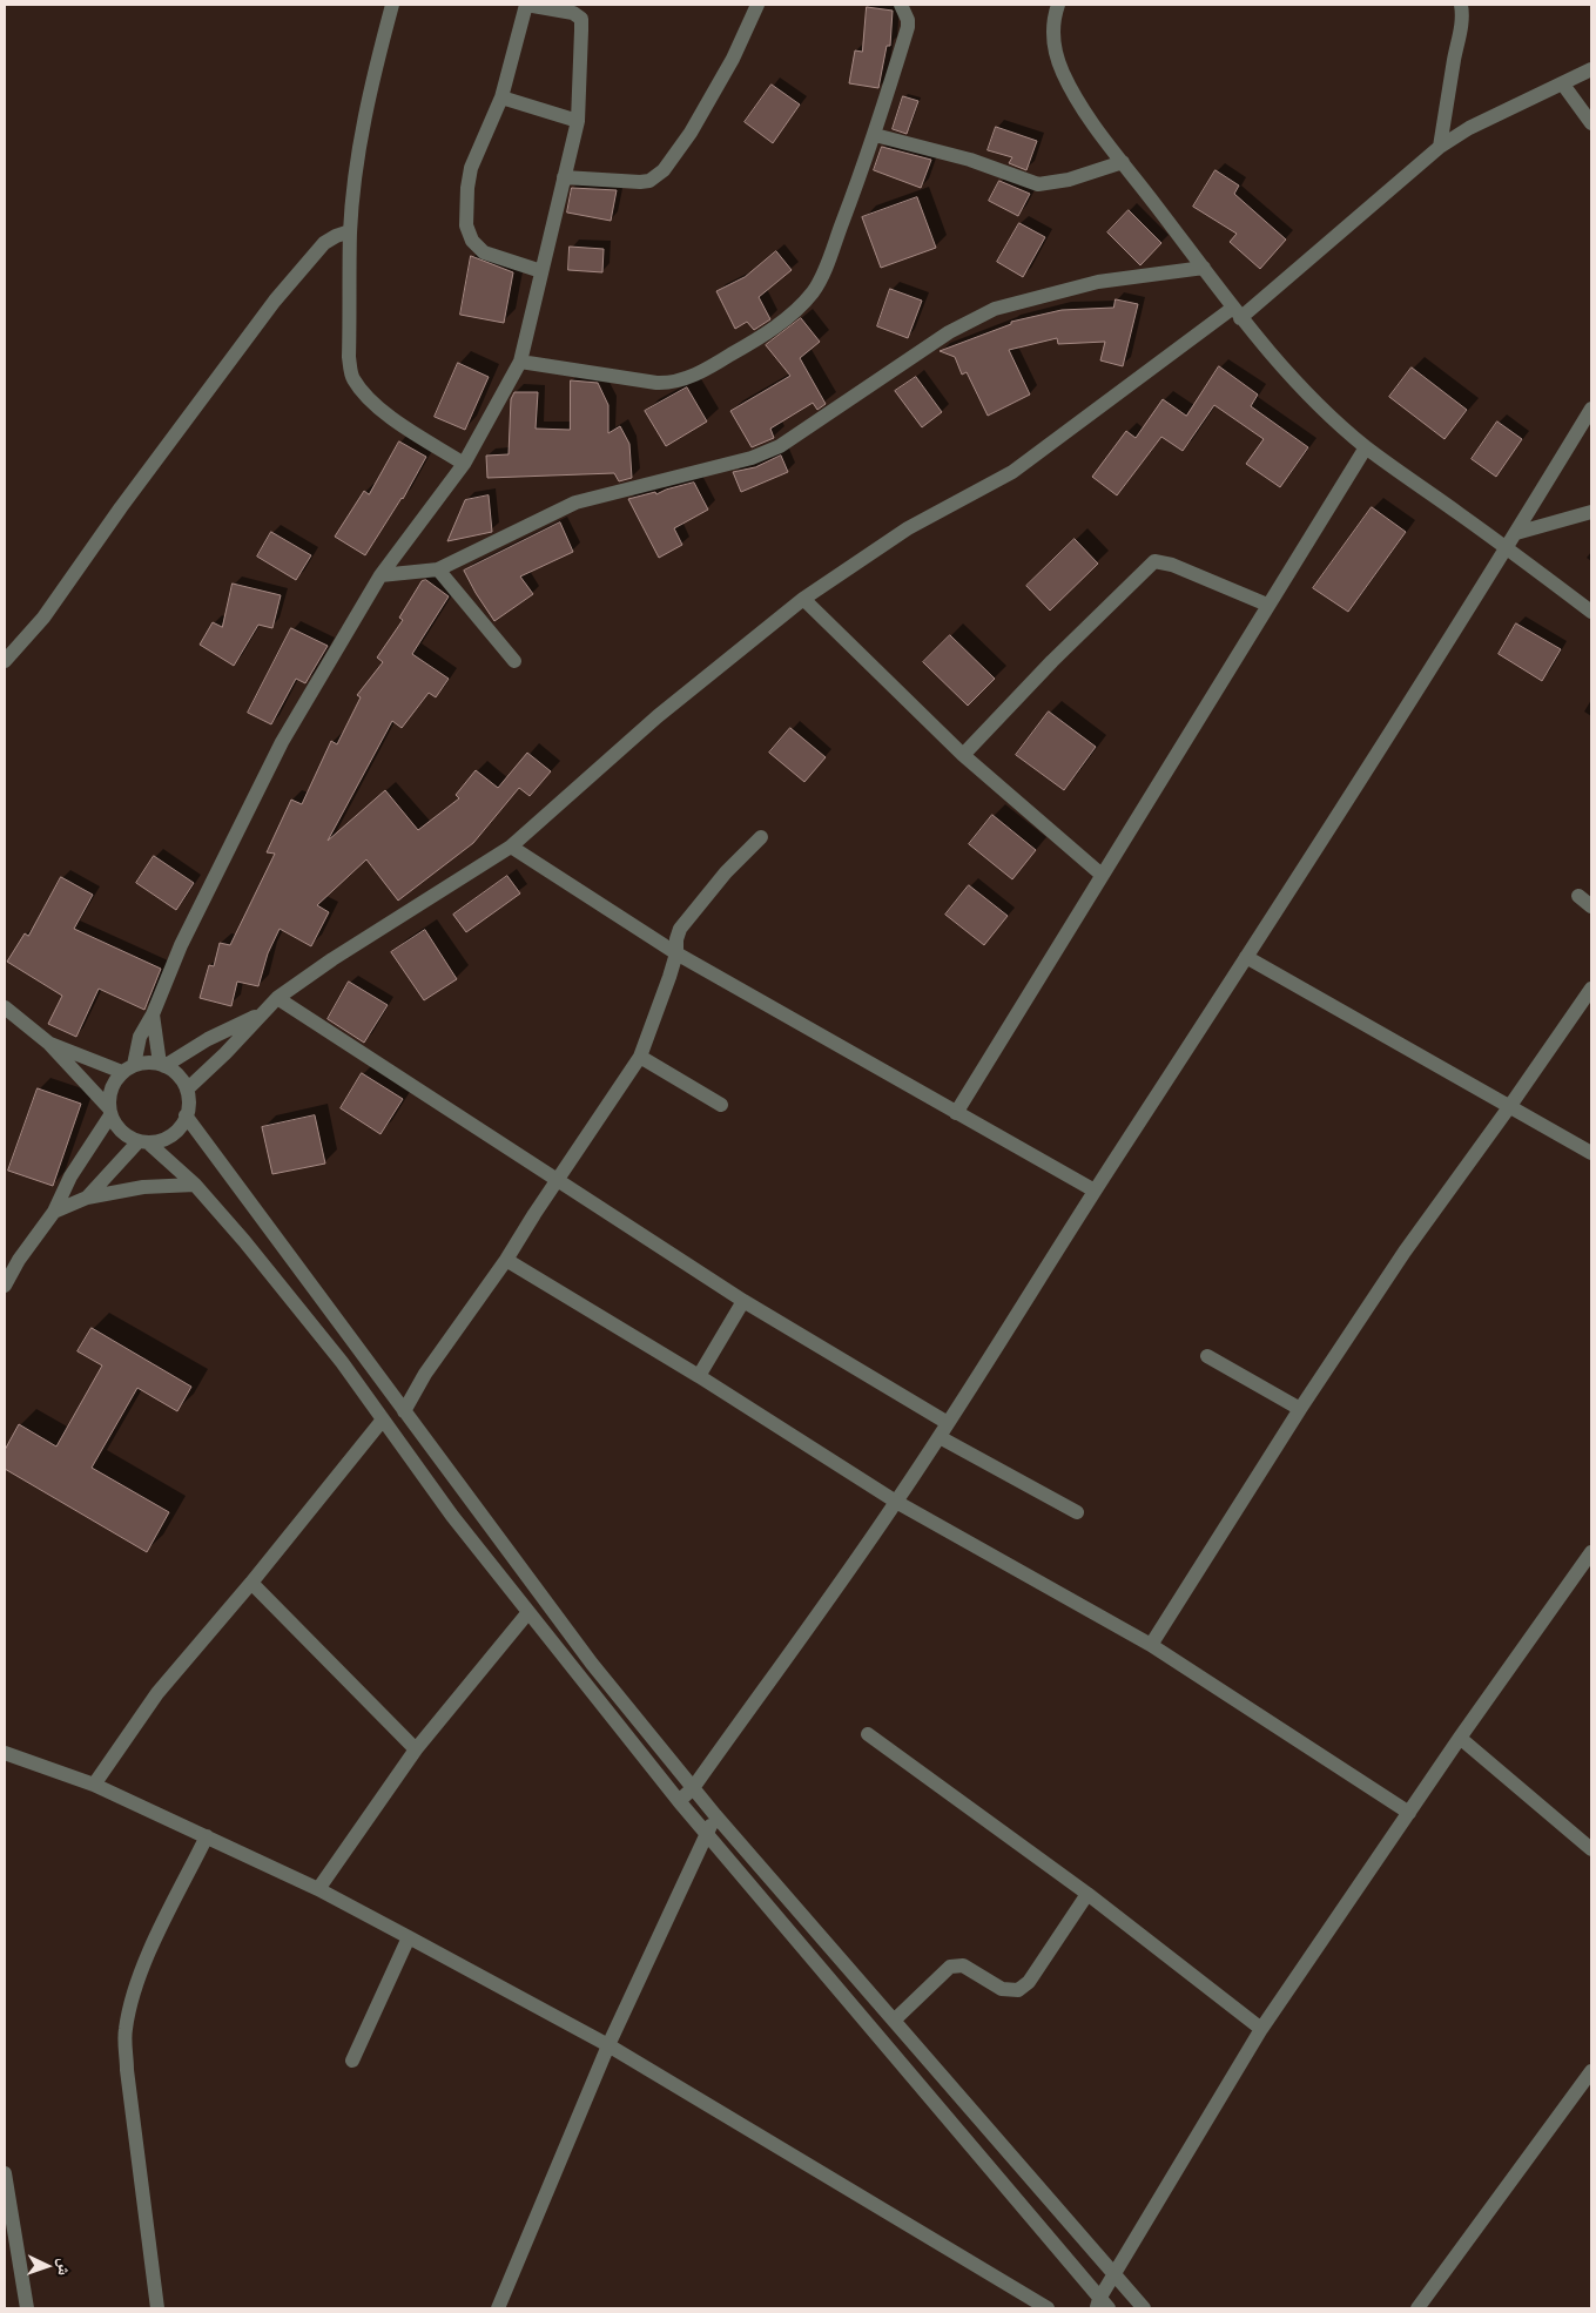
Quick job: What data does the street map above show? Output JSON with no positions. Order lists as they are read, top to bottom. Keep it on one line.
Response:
{"north":"right"}
